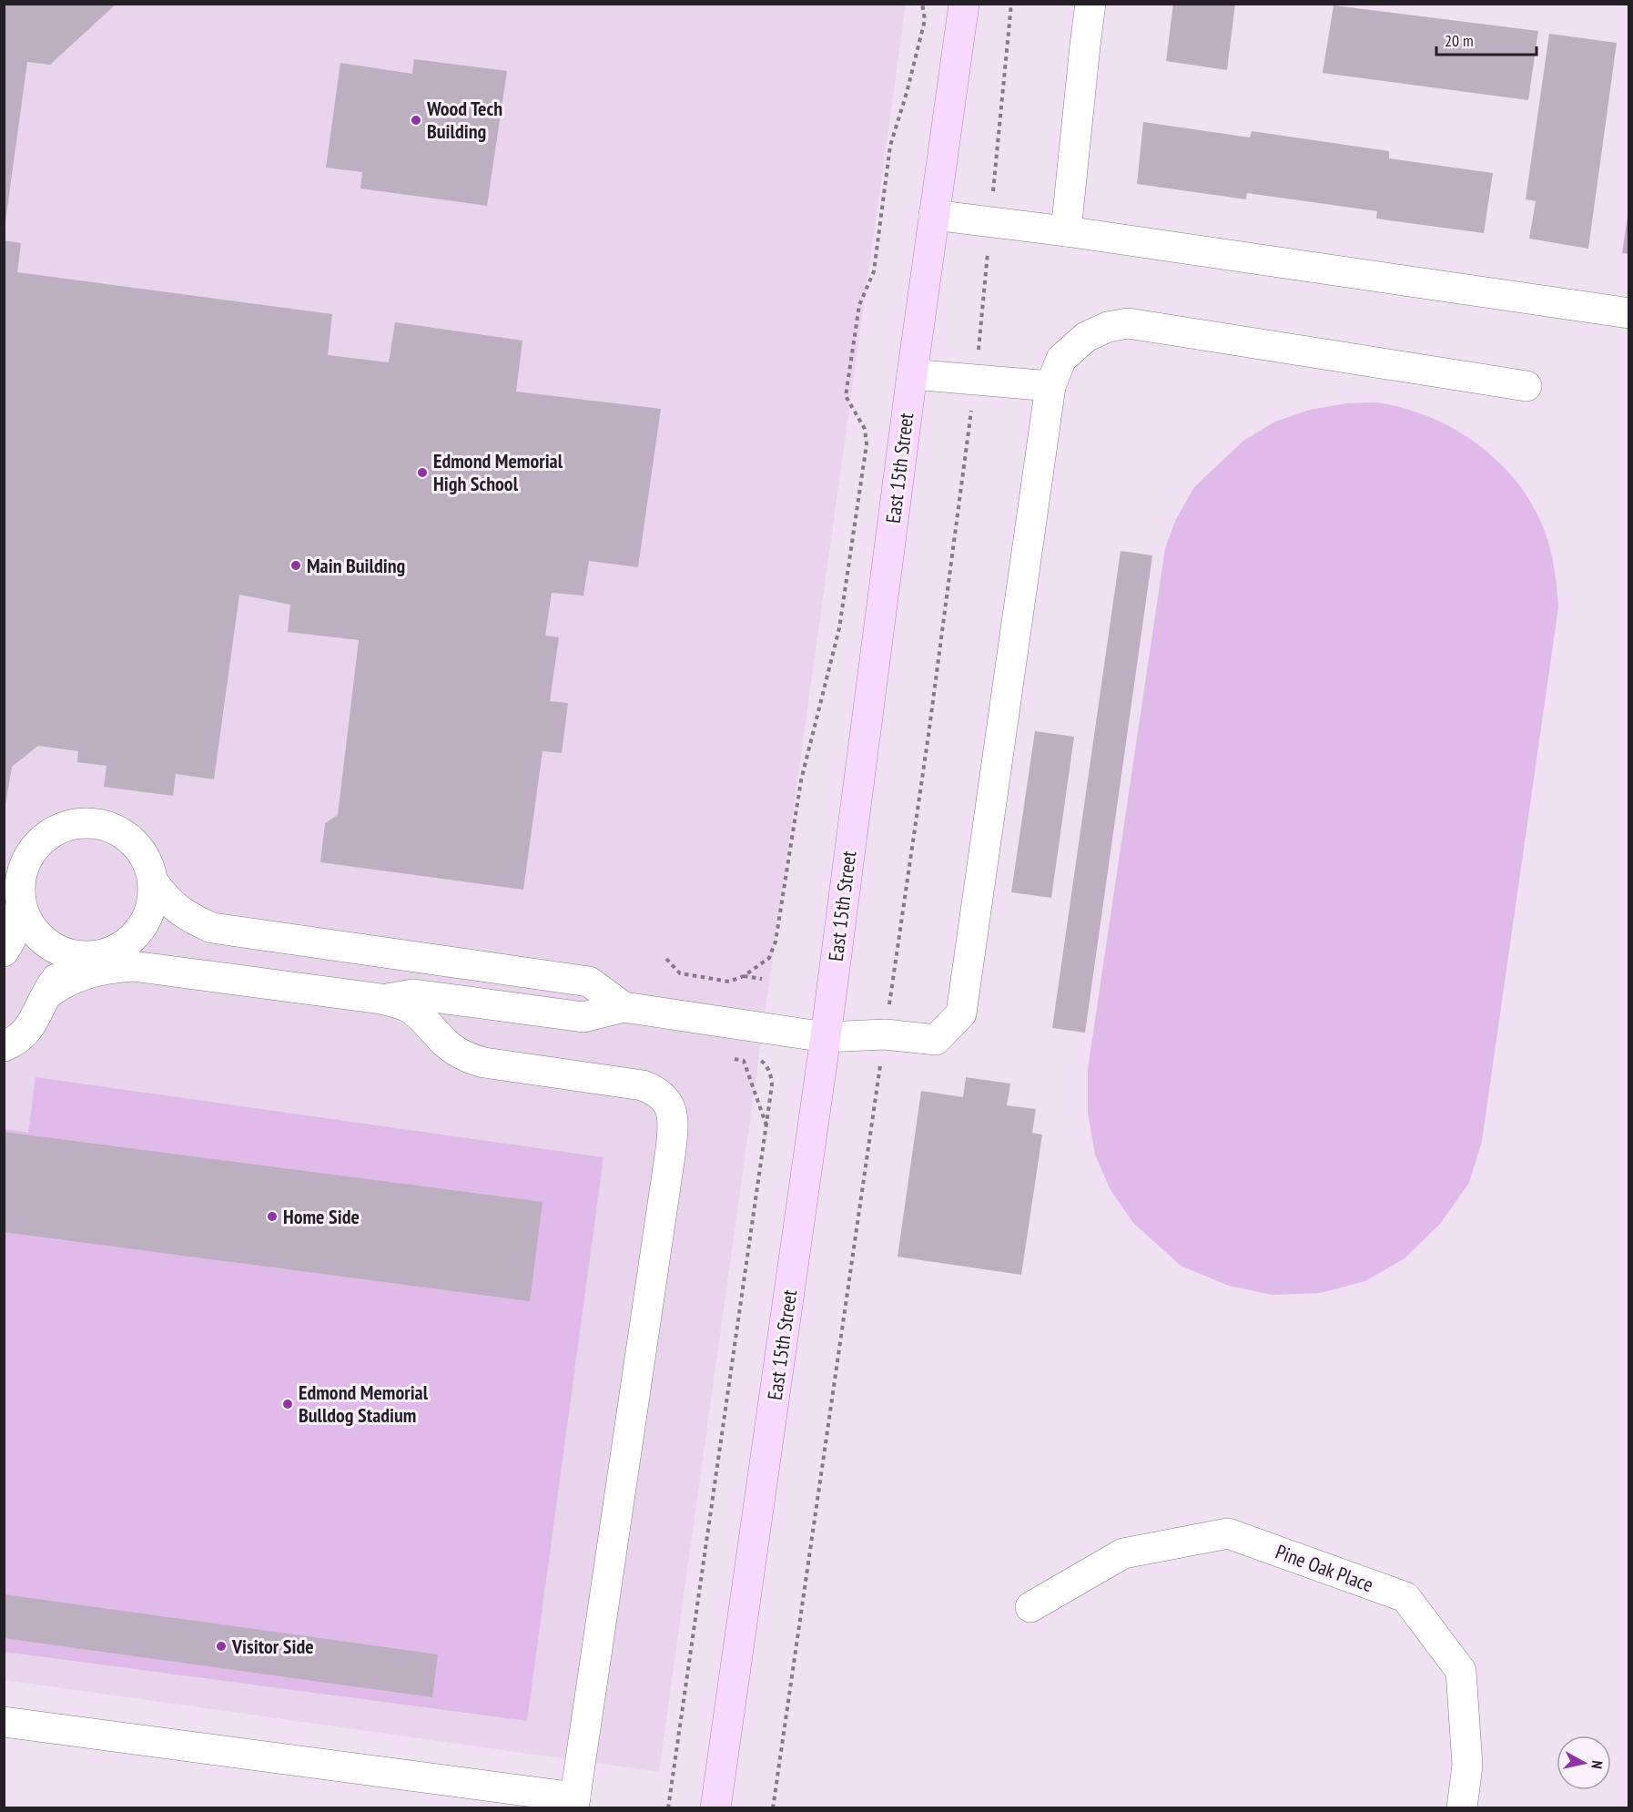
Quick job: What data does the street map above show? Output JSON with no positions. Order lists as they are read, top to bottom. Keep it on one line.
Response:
{"streets":{"main road":["East 15th Street"],"street":["Pine Oak Place"]},"places":["Wood Tech Building","Edmond Memorial High School","Main Building","Home Side","Edmond Memorial Bulldog Stadium","Visitor Side"],"scale_bar":"20 m","north":"right"}
